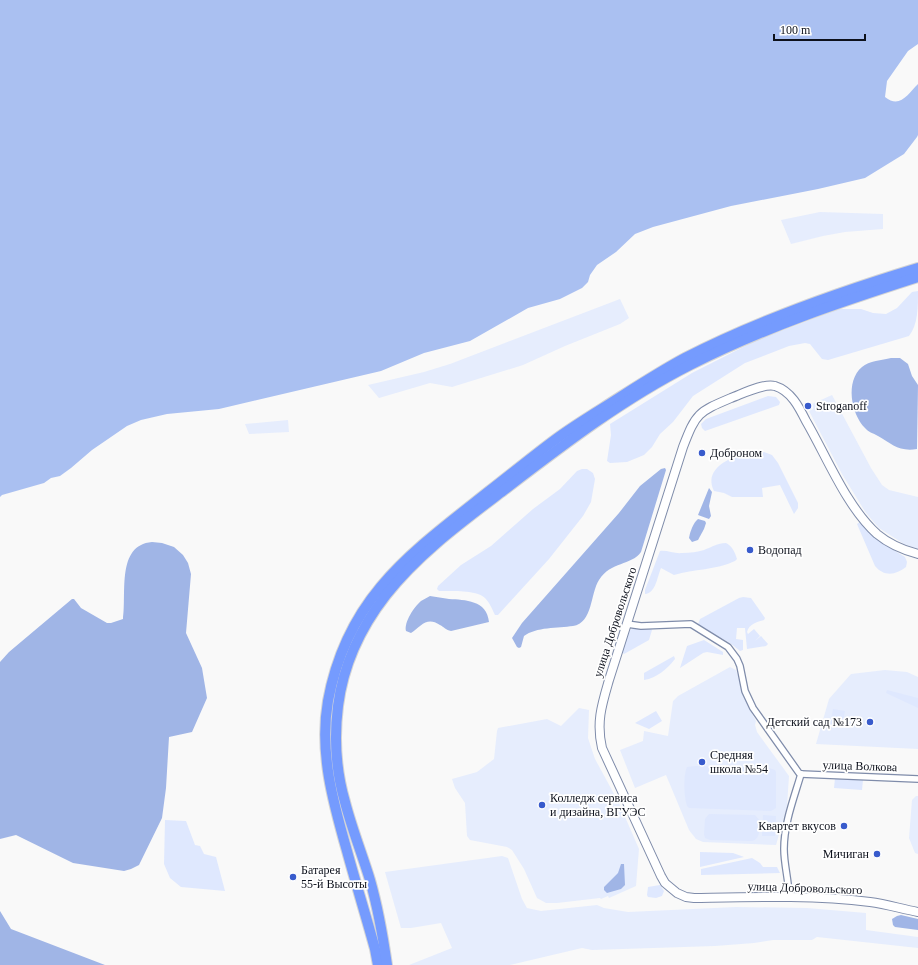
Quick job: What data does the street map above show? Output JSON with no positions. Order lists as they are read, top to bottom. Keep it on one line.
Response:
{"streets":{"main road":["улица Добровольского"],"street":["улица Волкова"]},"places":["Stroganoff","Доброном","Водопад","Детский сад №173","Средняя школа №54","Колледж сервиса и дизайна, ВГУЭС","Квартет вкусов","Мичиган","Батарея 55-й Высоты"],"scale_bar":"100 m"}
